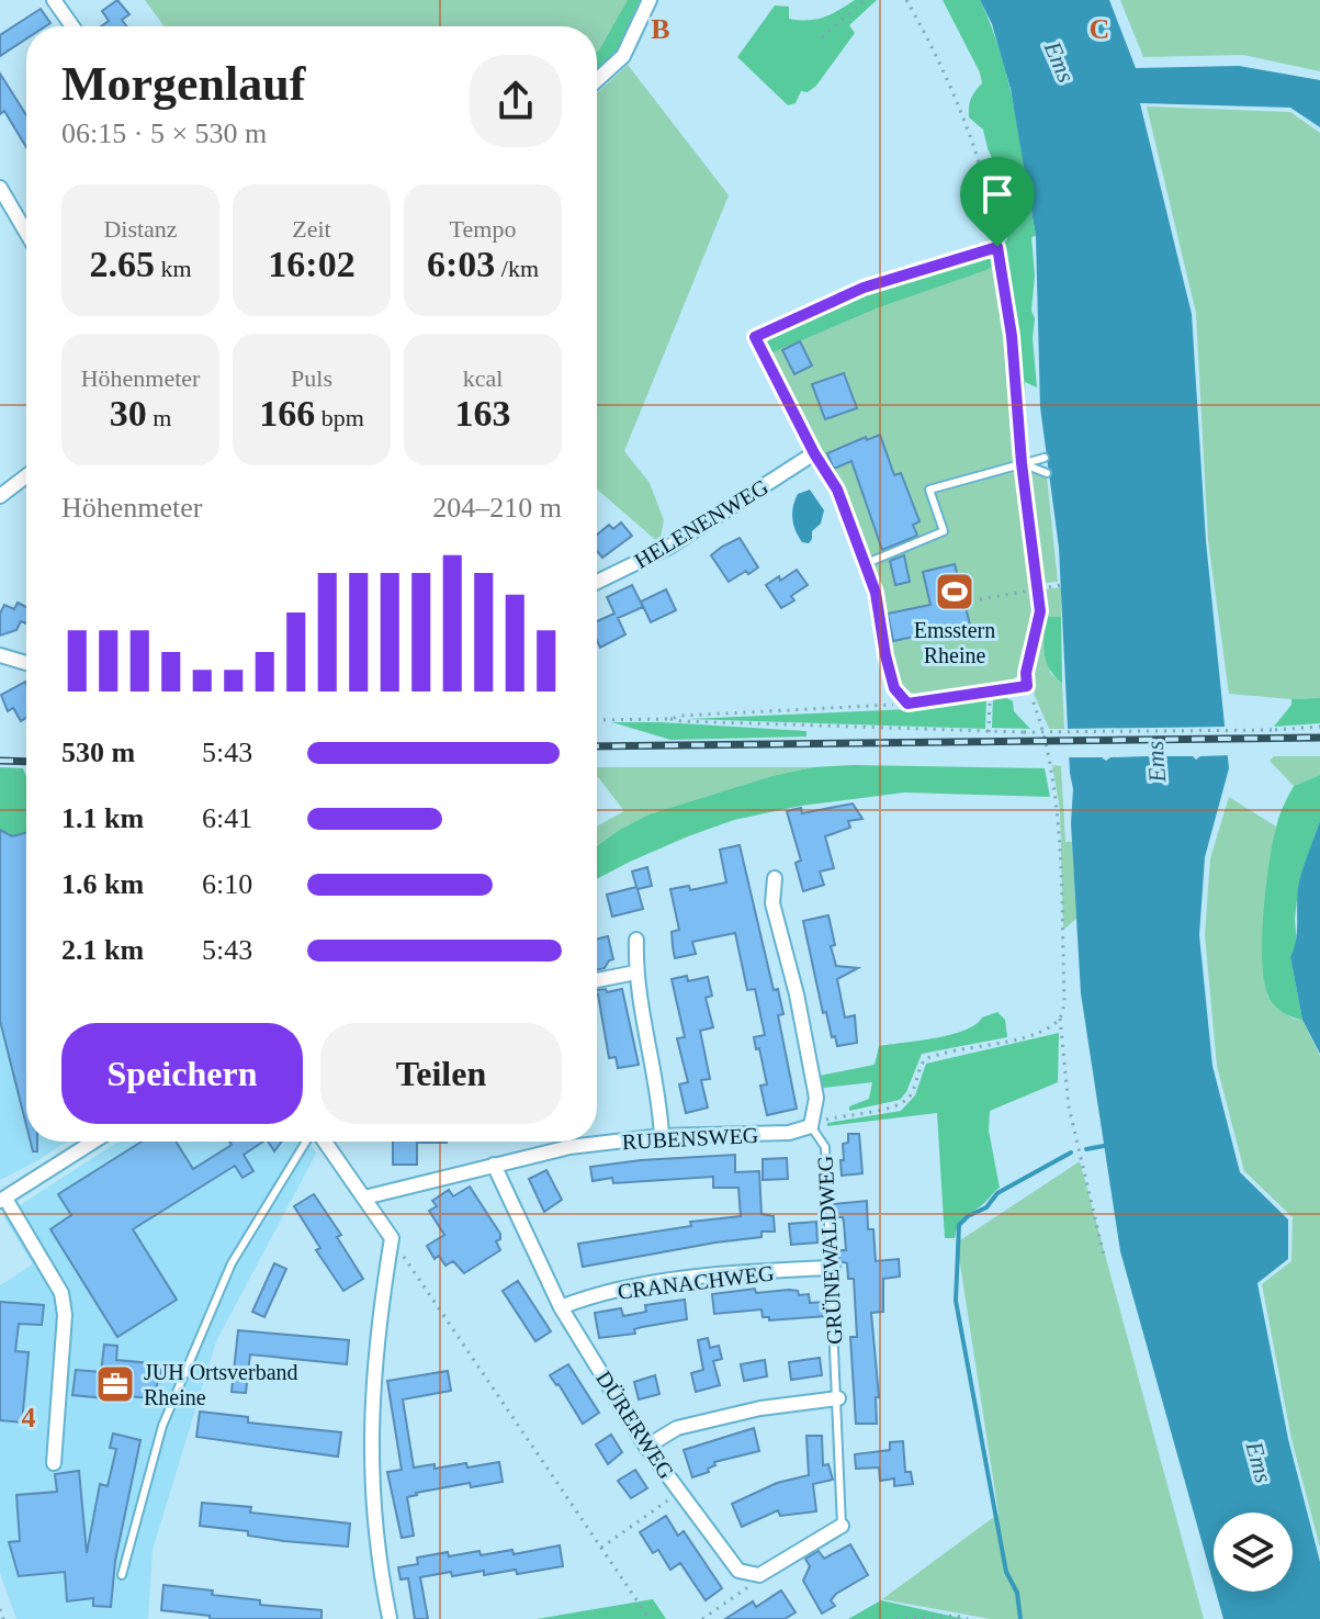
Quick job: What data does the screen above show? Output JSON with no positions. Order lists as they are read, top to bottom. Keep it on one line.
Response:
{"streets":{"street":["HELENENWEG","RUBENSWEG","GRÜNEWALDWEG","CRANACHWEG","DÜRERWEG"]},"crossings":[["RUBENSWEG","GRÜNEWALDWEG"],["RUBENSWEG","DÜRERWEG"],["GRÜNEWALDWEG","CRANACHWEG"],["CRANACHWEG","DÜRERWEG"]],"water":["Ems"],"places":{"sports":["Emsstern Rheine"],"office":["JUH Ortsverband Rheine"]},"page":{"heading":["Morgenlauf","06:15 · 5 × 530 m"],"stats":[["Distanz","2.65 km"],["Zeit","16:02"],["Tempo","6:03 /km"],["Höhenmeter","30 m"],["Puls","166 bpm"],["kcal","163"]],"chart":["Höhenmeter","204–210 m"],"list":[{"name":"530 m","note":"5:43"},{"name":"1.1 km","note":"6:41"},{"name":"1.6 km","note":"6:10"},{"name":"2.1 km","note":"5:43"}],"buttons":["Speichern","Teilen"]},"grid":{"columns":["B","C"],"rows":["4"]}}
